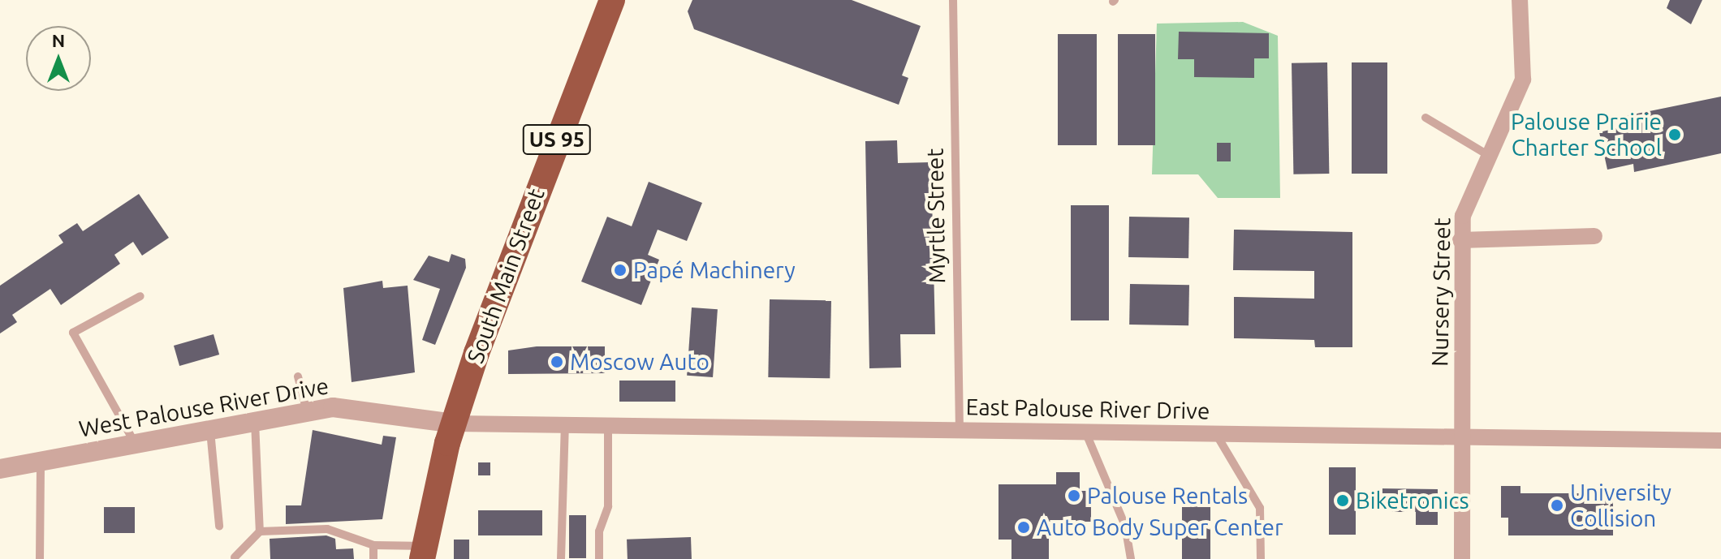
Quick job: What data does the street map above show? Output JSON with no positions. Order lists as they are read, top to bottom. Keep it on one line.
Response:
{"streets":{"highway":["US 95","South Main Street"],"street":["Nursery Street","West Palouse River Drive","East Palouse River Drive"],"lane":["Myrtle Street"]},"crossings":[["Myrtle Street","East Palouse River Drive"],["South Main Street","West Palouse River Drive"],["South Main Street","East Palouse River Drive"],["Nursery Street","East Palouse River Drive"],["West Palouse River Drive","East Palouse River Drive"]],"places":["Palouse Prairie Charter School","Papé Machinery","Moscow Auto","Palouse Rentals","Biketronics","University Collision","Auto Body Super Center"],"north":"top"}
